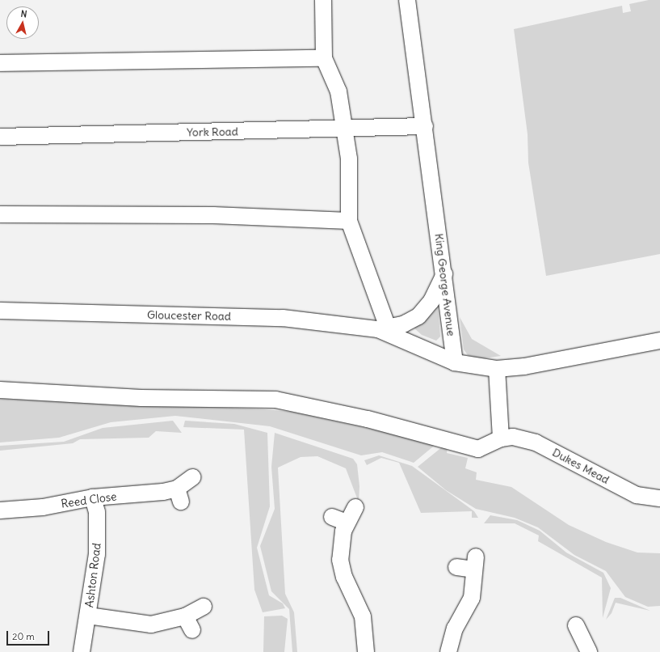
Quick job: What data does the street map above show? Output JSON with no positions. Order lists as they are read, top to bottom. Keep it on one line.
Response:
{"streets":{"street":["York Road","King George Avenue","Gloucester Road","Dukes Mead","Reed Close","Ashton Road"]},"crossings":[["York Road","King George Avenue"],["King George Avenue","Gloucester Road"],["Reed Close","Ashton Road"]],"scale_bar":"20 m","north":"top"}
